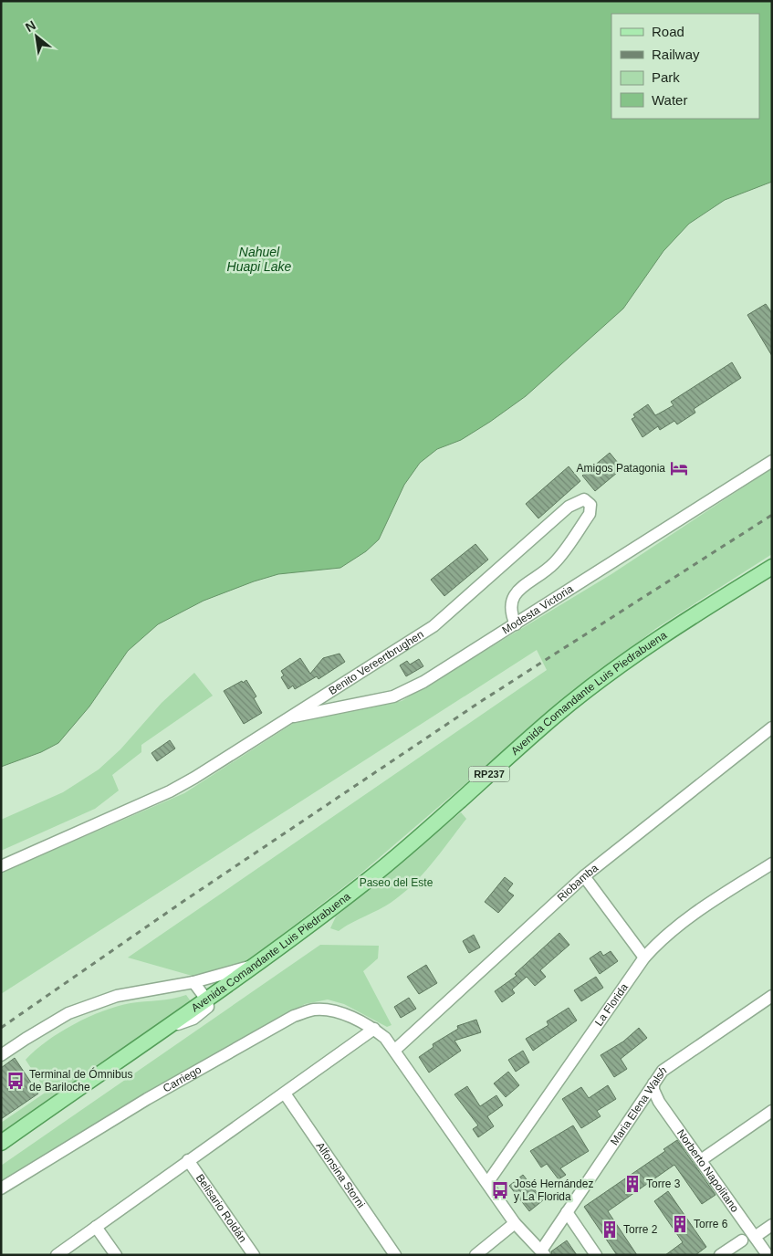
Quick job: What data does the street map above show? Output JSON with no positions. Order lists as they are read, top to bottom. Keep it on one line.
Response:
{"streets":{"main road":["Avenida Comandante Luis Piedrabuena","RP237"],"street":["Modesta Victoria","Benito Vereertbrughen","Riobamba","La Florida","Carriego","Maria Elena Walsh","Norberto Napolitano","Alfonsina Storni","Belisario Roldán"]},"crossings":[["Modesta Victoria","Benito Vereertbrughen"],["Riobamba","Carriego"],["La Florida","Carriego"],["Carriego","Maria Elena Walsh"],["Maria Elena Walsh","Norberto Napolitano"]],"water":["Nahuel Huapi Lake"],"parks":["Paseo del Este"],"places":{"hotel":["Amigos Patagonia"],"bus stop":["Terminal de Ómnibus de Bariloche","José Hernández y La Florida"],"building":["Torre 3","Torre 6","Torre 2"]},"legend":["Road","Railway","Park","Water"],"north":"top left"}
